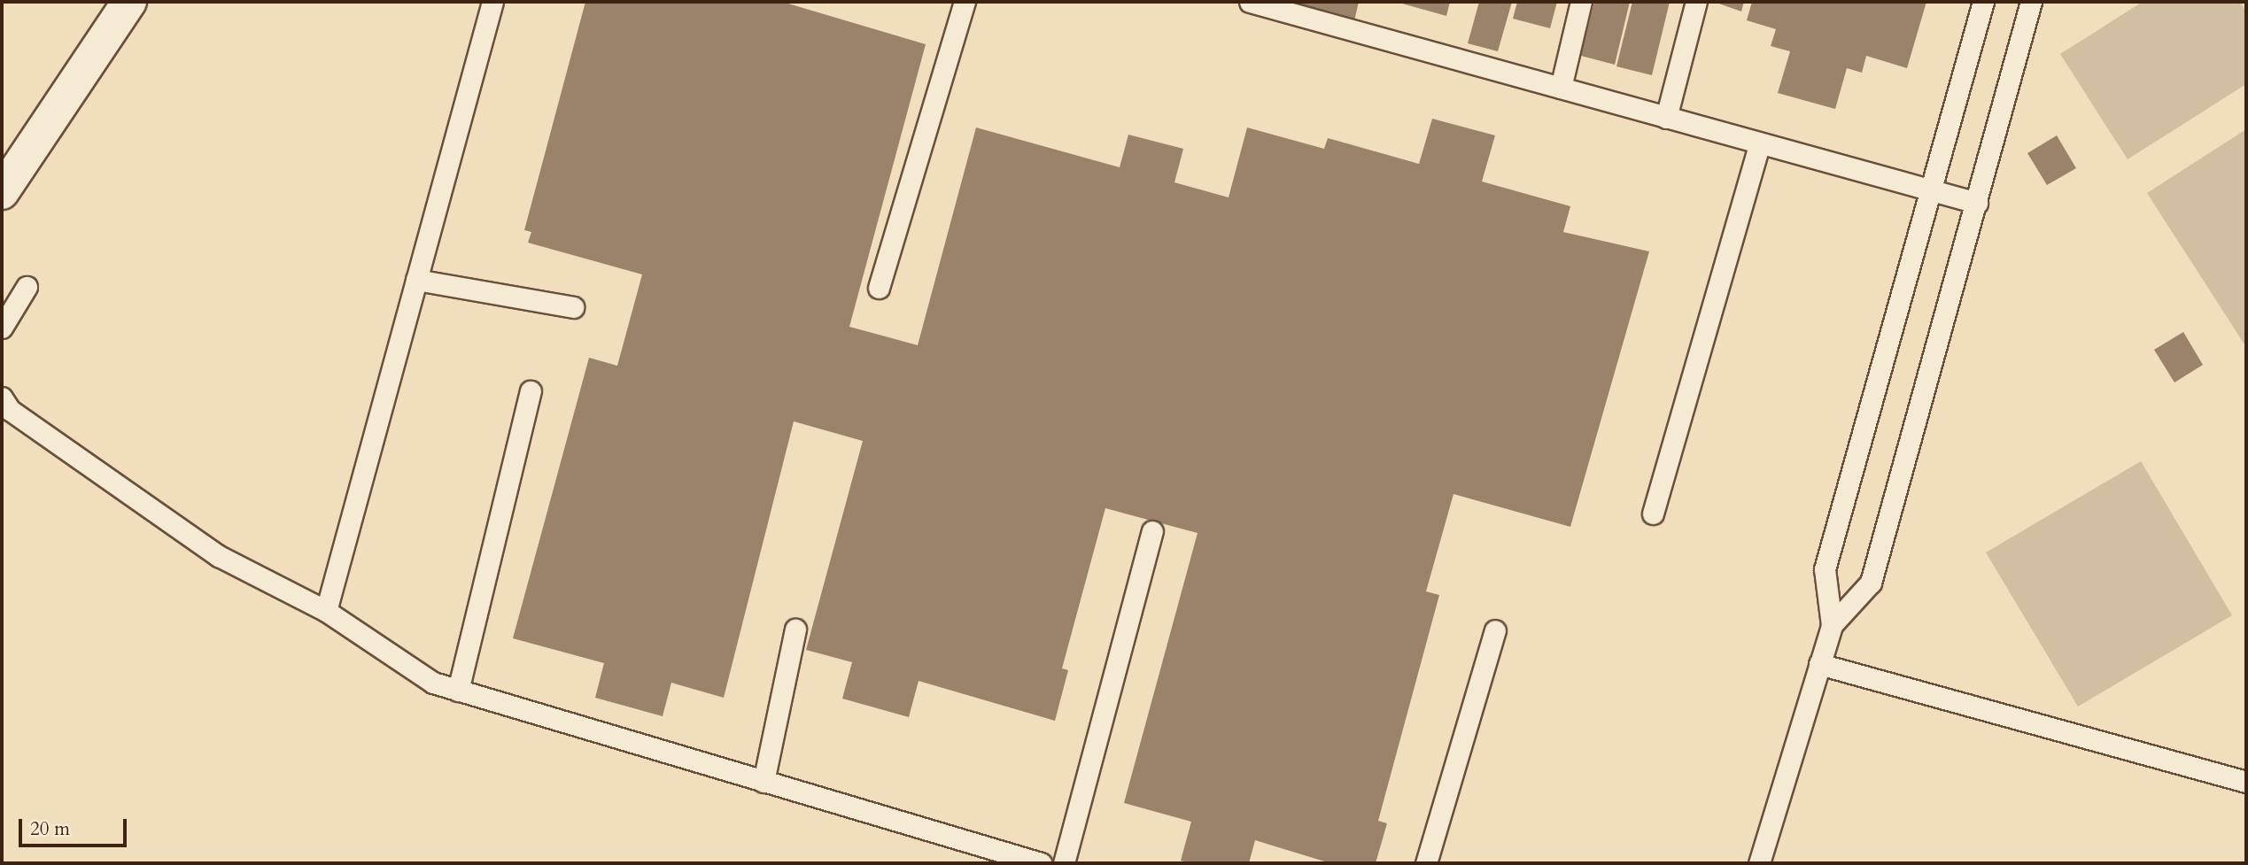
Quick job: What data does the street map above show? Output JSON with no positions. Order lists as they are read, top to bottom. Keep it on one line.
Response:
{"scale_bar":"20 m"}
